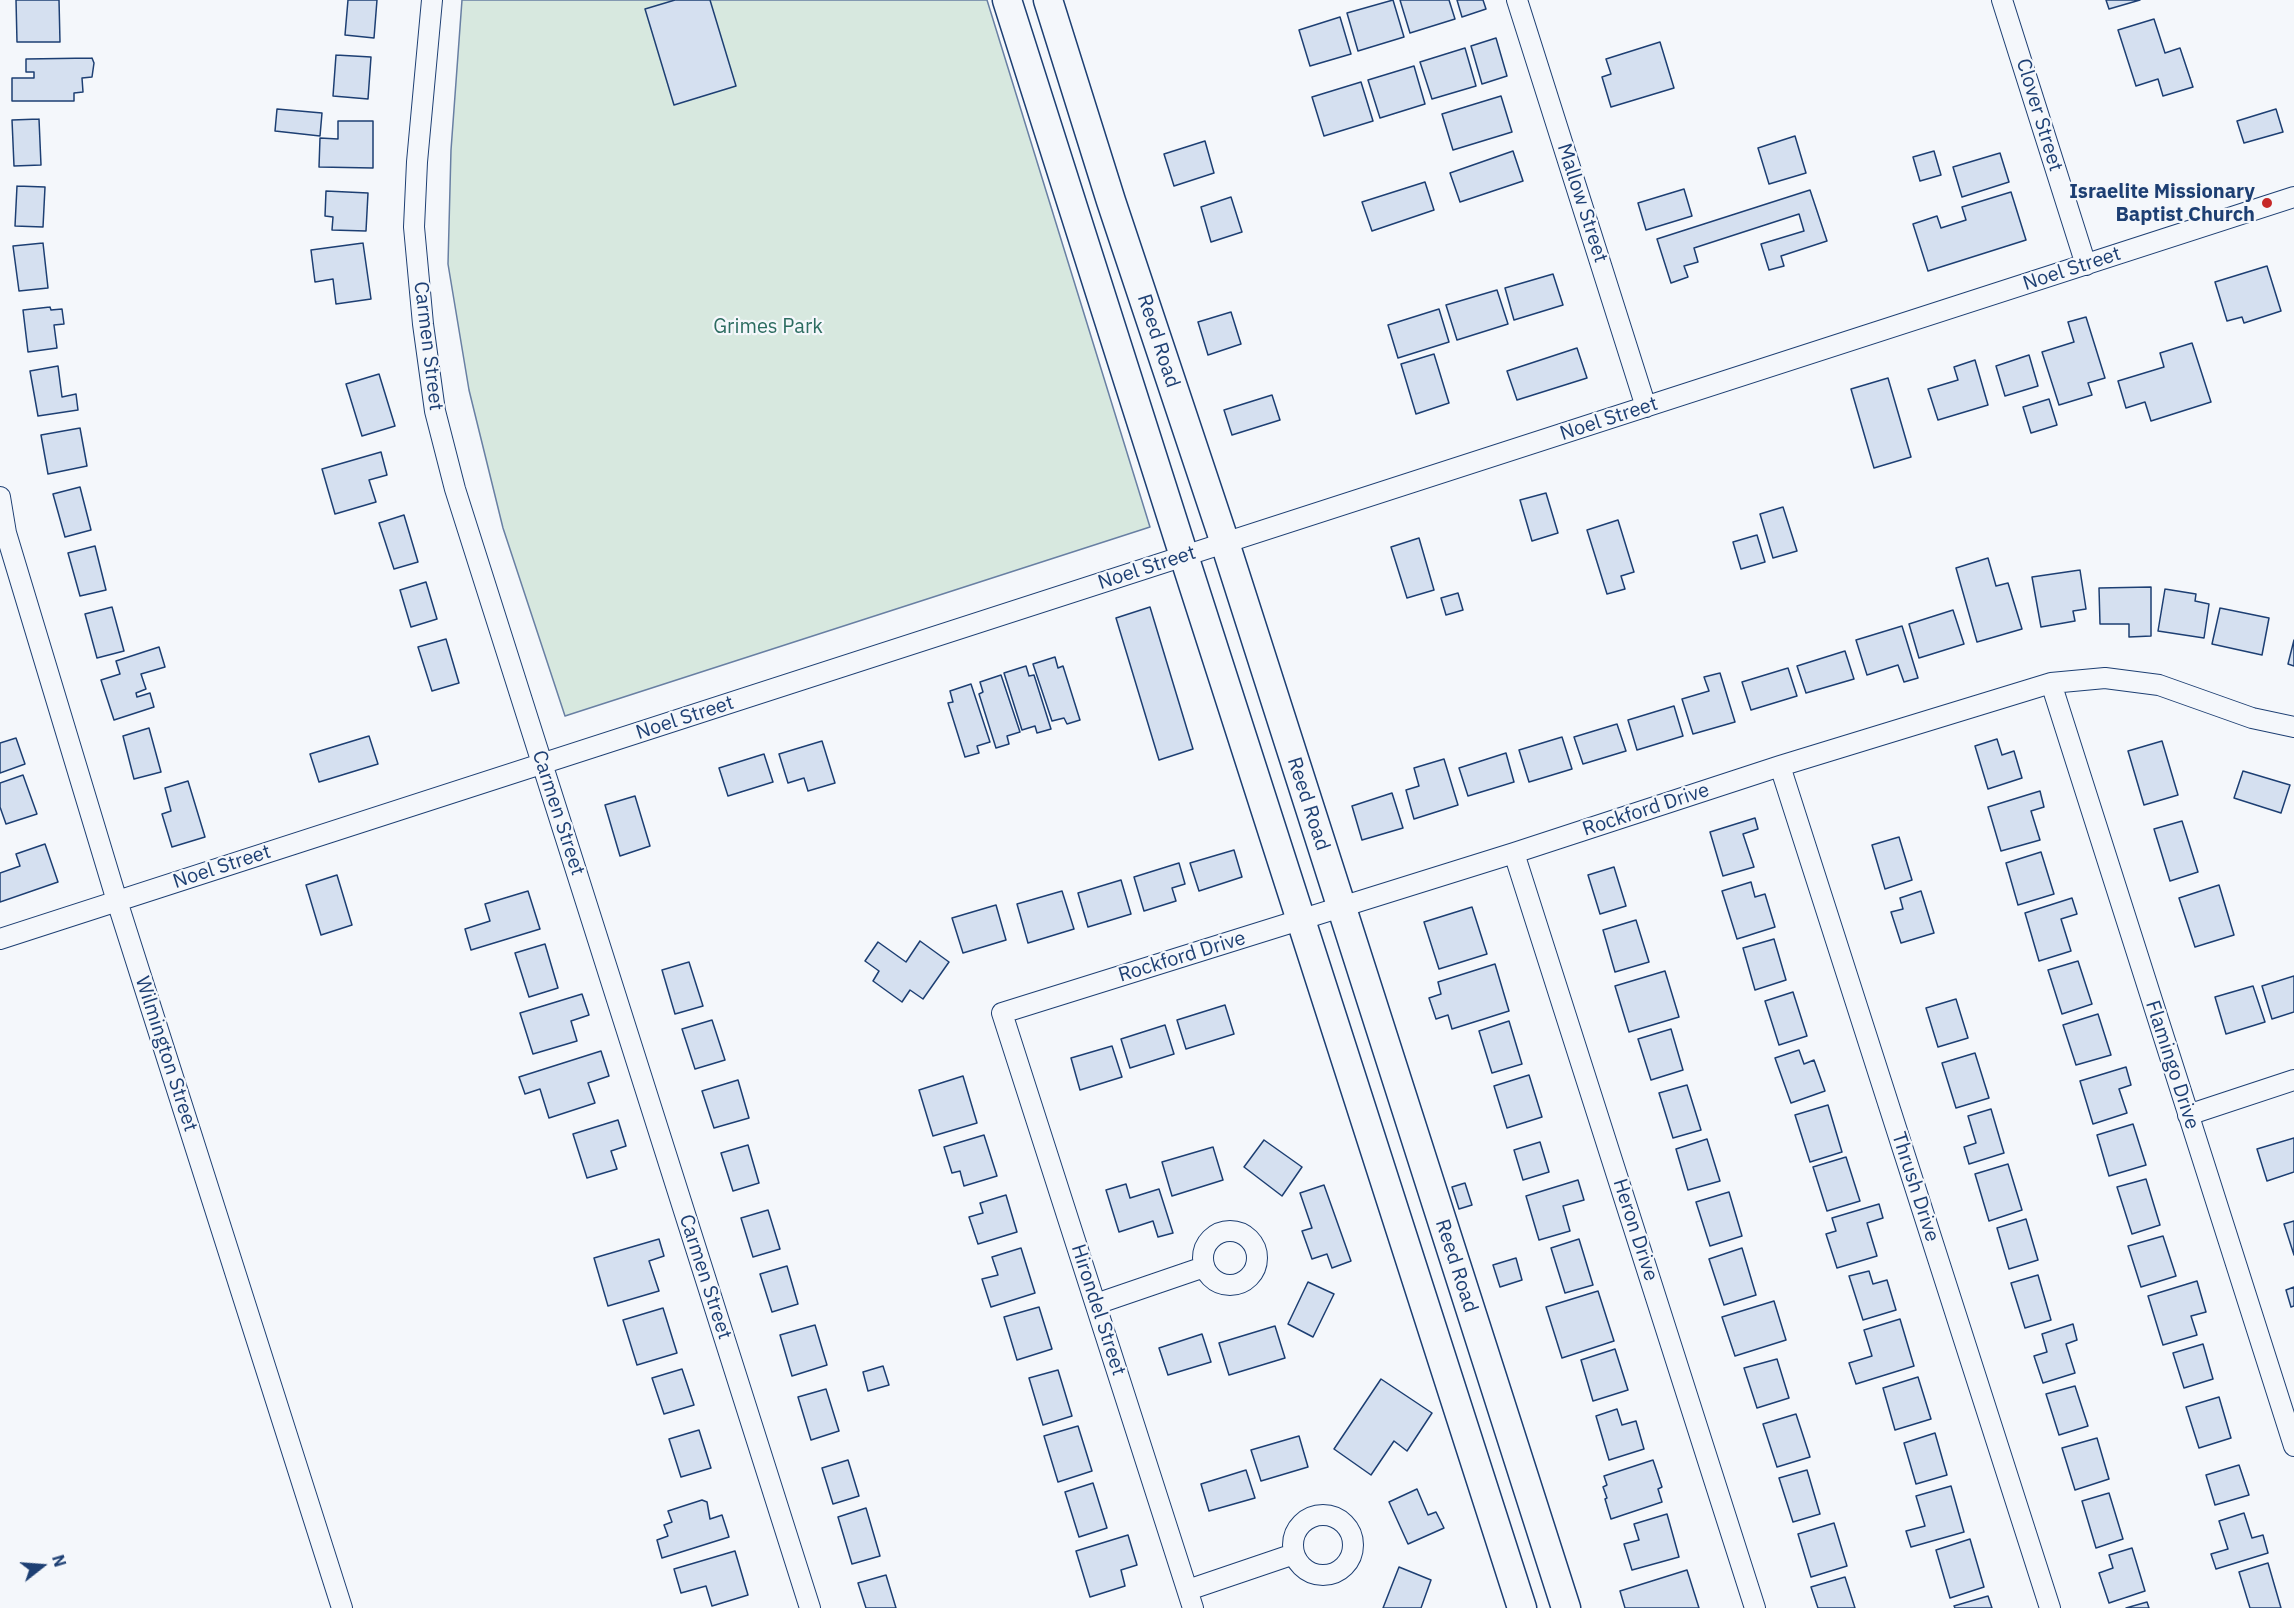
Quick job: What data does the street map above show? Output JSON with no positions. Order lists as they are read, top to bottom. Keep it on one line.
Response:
{"streets":{"street":["Clover Street","Mallow Street","Noel Street","Reed Road","Carmen Street","Rockford Drive","Wilmington Street","Flamingo Drive","Thrush Drive","Heron Drive","Hirondel Street"]},"crossings":[["Clover Street","Noel Street"],["Mallow Street","Noel Street"],["Noel Street","Reed Road"],["Noel Street","Carmen Street"],["Noel Street","Wilmington Street"],["Reed Road","Rockford Drive"],["Rockford Drive","Flamingo Drive"],["Rockford Drive","Thrush Drive"],["Rockford Drive","Heron Drive"],["Rockford Drive","Hirondel Street"]],"parks":["Grimes Park"],"places":["Israelite Missionary Baptist Church"],"north":"right"}
